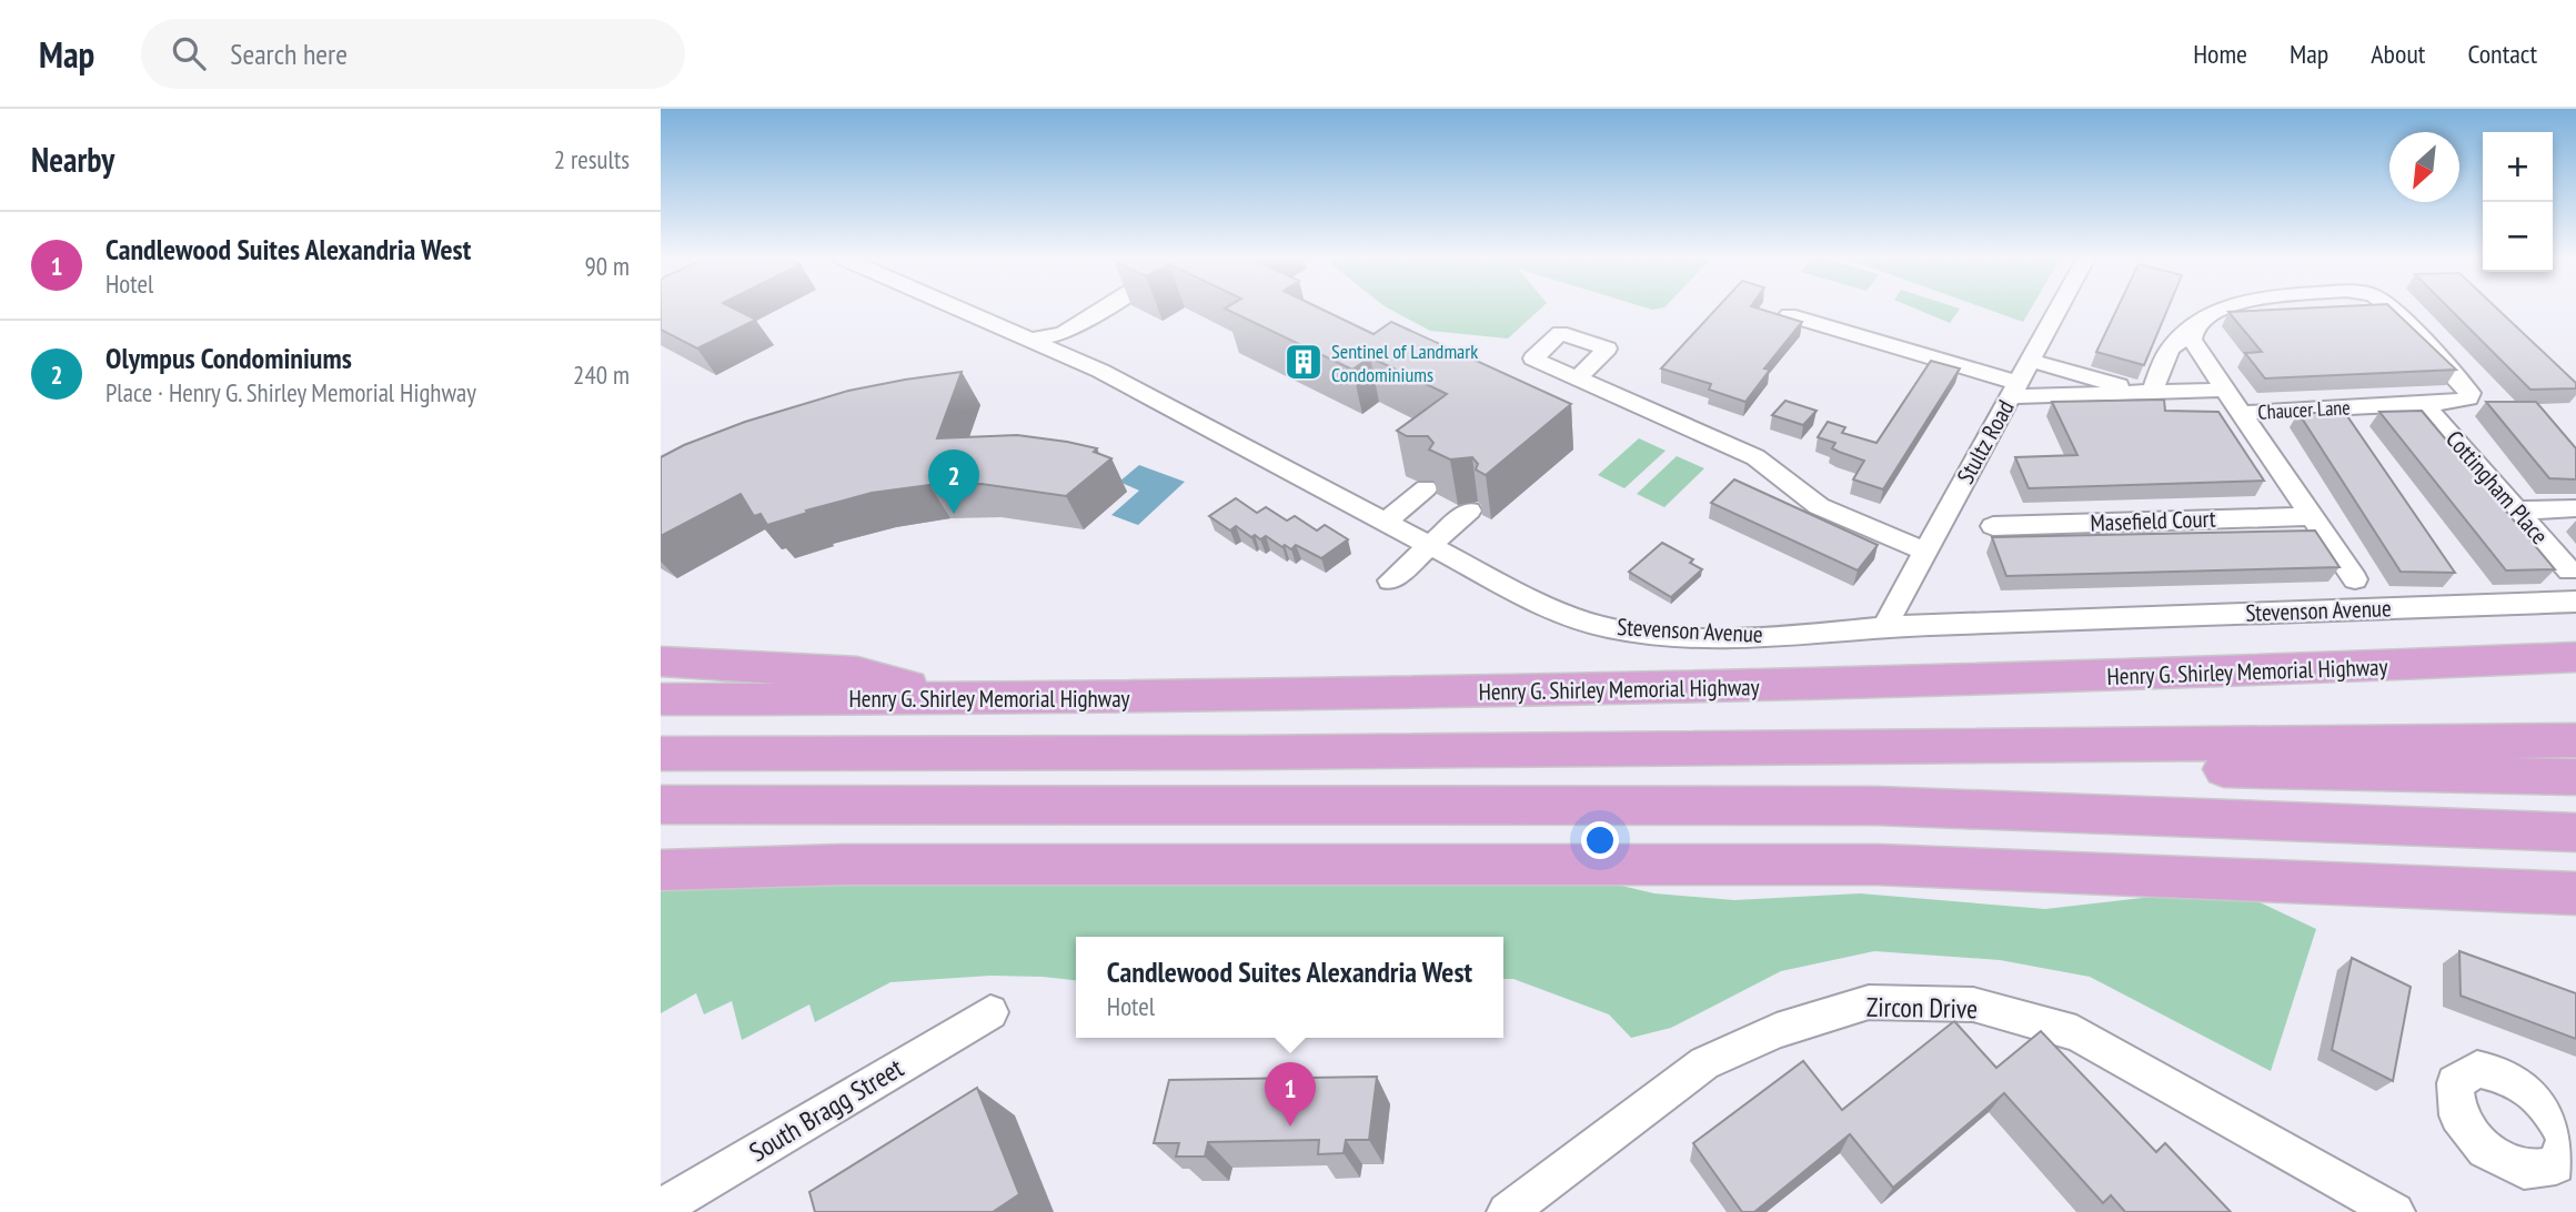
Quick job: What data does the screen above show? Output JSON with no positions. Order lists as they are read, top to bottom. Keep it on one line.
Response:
{"streets":{"highway":["Henry G. Shirley Memorial Highway"],"street":["Chaucer Lane","Stultz Road","Cottingham Place","Masefield Court","Stevenson Avenue","Zircon Drive","South Bragg Street"]},"crossings":[["Chaucer Lane","Stultz Road"],["Chaucer Lane","Cottingham Place"],["Stultz Road","Stevenson Avenue"]],"places":{"building":["Sentinel of Landmark Condominiums"]},"north":"bottom left","page":{"header":"Map","search":"Search here","nav":["Home","Map","About","Contact"],"heading":["Nearby","2 results"],"map_buttons":["+","−"],"list":[{"mark":"1","name":"Candlewood Suites Alexandria West","note":"Hotel","value":"90 m"},{"mark":"2","name":"Olympus Condominiums","note":"Place · Henry G. Shirley Memorial Highway","value":"240 m"}],"pins":["2","1"],"popup":["Candlewood Suites Alexandria West","Hotel"]}}
